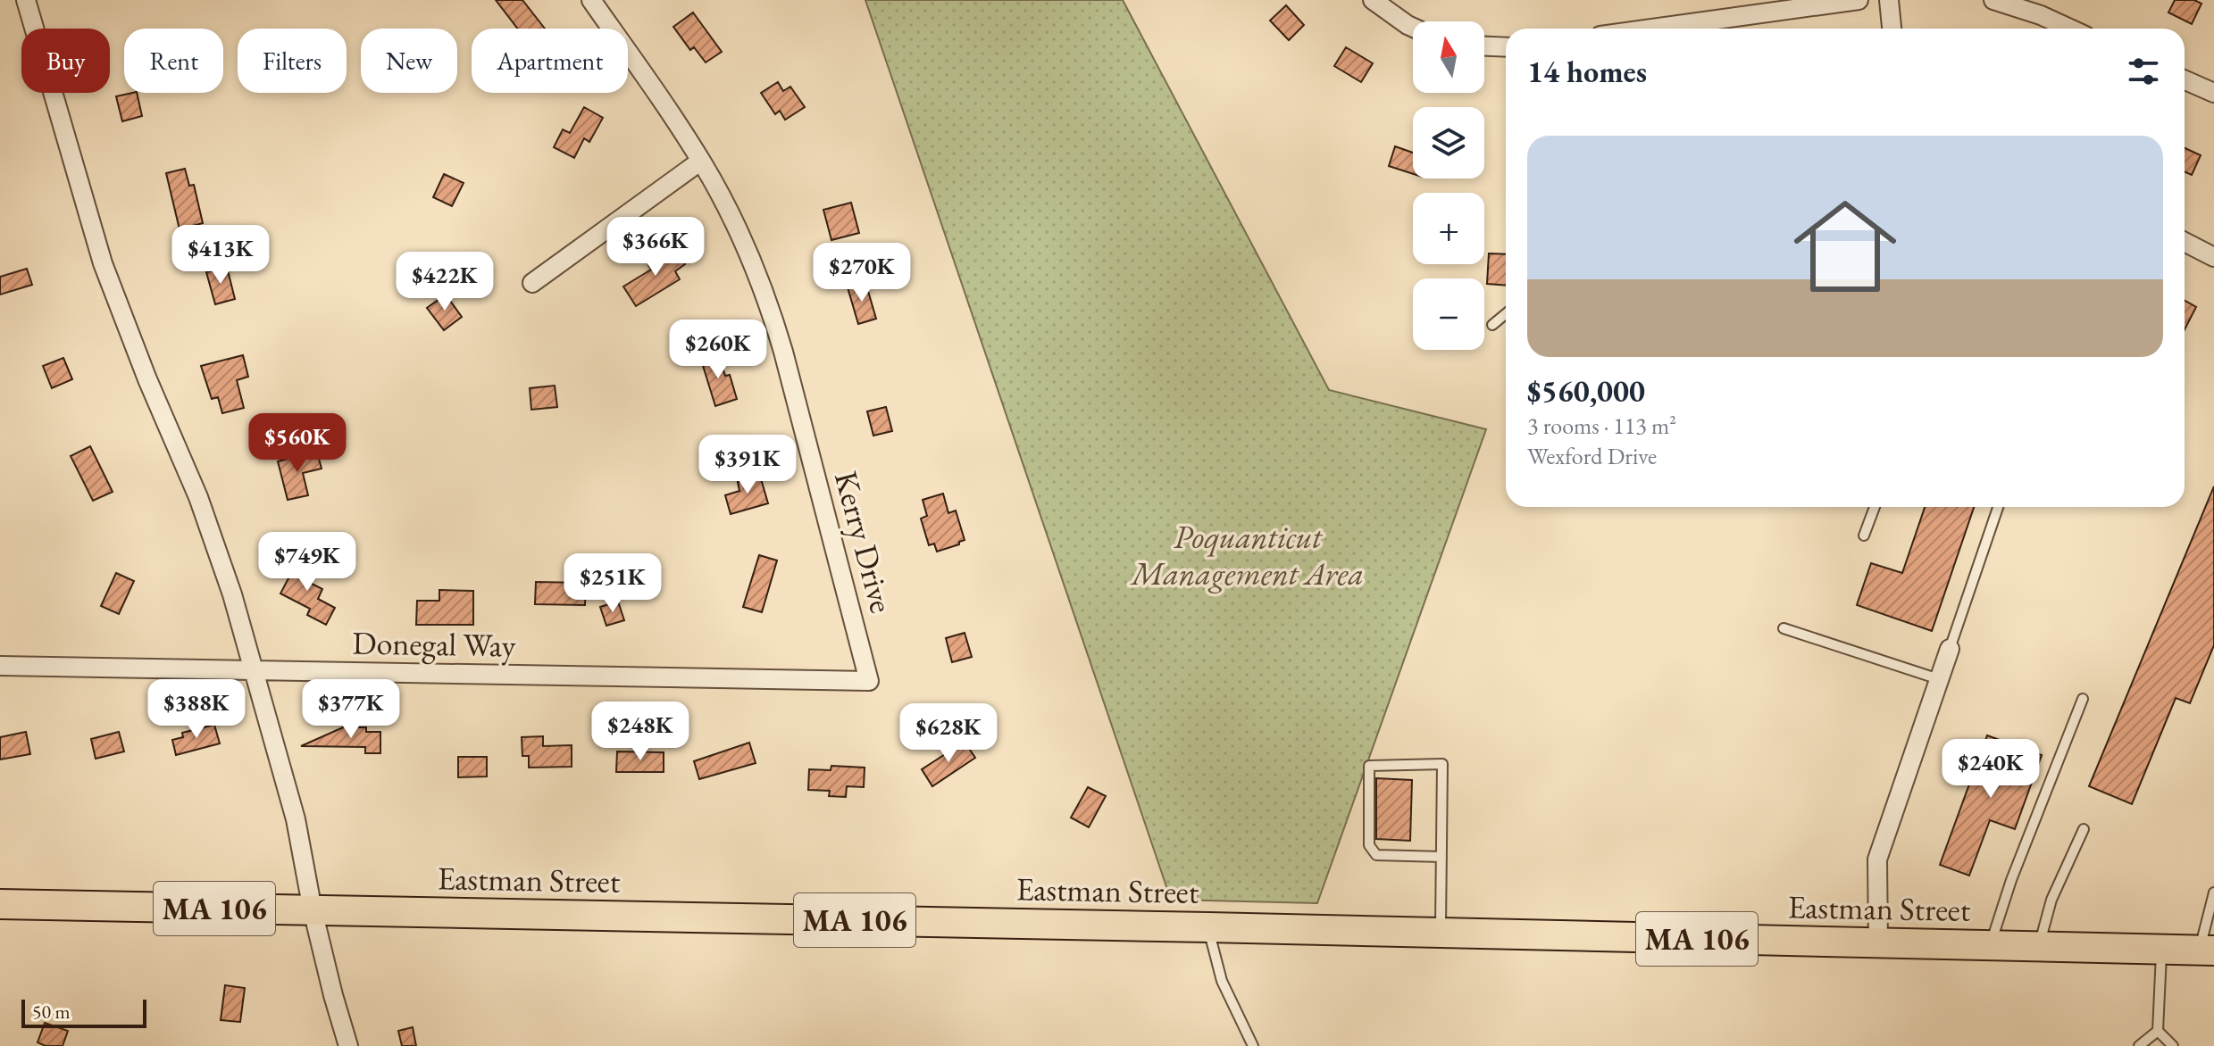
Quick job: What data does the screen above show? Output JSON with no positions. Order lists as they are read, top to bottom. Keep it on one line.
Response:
{"streets":{"main road":["Eastman Street","MA 106"],"street":["Kerry Drive","Donegal Way"]},"crossings":[["Kerry Drive","Donegal Way"]],"parks":["Poquanticut Management Area"],"scale_bar":"50 m","north":"top","page":{"map_buttons":["+","−"],"chip":["Buy","Rent","Filters","New","Apartment"],"heading":"14 homes","list":[{"name":"$560,000","note":"3 rooms · 113 m² · Wexford Drive"}],"price":["$366K","$413K","$270K","$422K","$260K","$560K","$391K","$749K","$251K","$388K","$377K","$248K","$628K","$240K"],"scale":"50 m"}}
